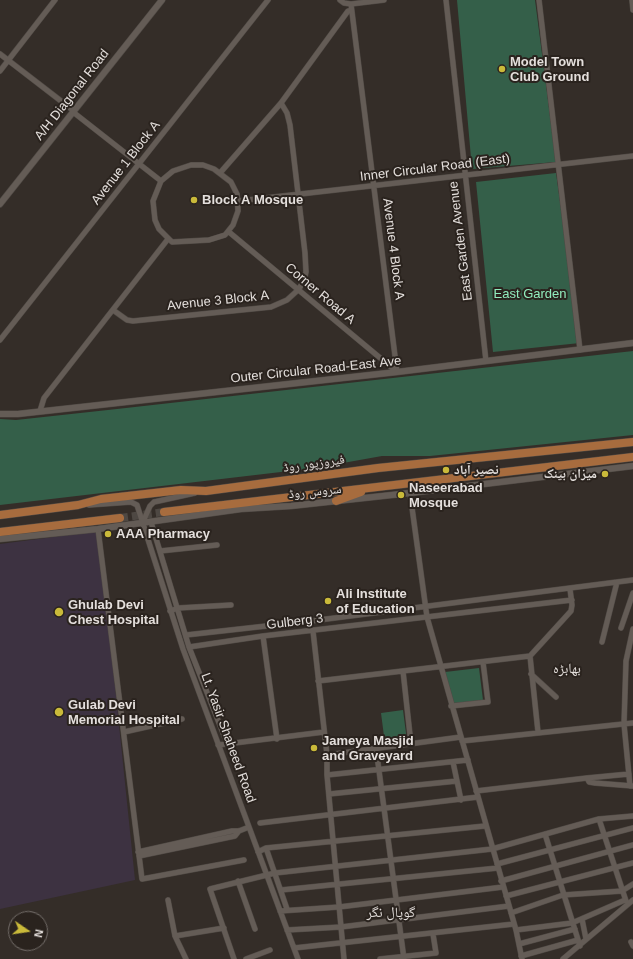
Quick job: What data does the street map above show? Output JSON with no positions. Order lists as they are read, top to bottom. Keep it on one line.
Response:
{"streets":{"main road":["فیروزپور روڈ"],"street":["A/H Diagonal Road","Avenue 1 Block A","Inner Circular Road (East)","East Garden Avenue","Avenue 4 Block A","Corner Road A","Avenue 3 Block A","Outer Circular Road-East Ave","سروس روڈ","Gulberg 3","Lt. Yasir Shaheed Road"]},"crossings":[["Inner Circular Road (East)","East Garden Avenue"],["Inner Circular Road (East)","Avenue 4 Block A"],["Inner Circular Road (East)","Corner Road A"],["Inner Circular Road (East)","Avenue 3 Block A"],["East Garden Avenue","Outer Circular Road-East Ave"],["Avenue 4 Block A","Corner Road A"],["Avenue 4 Block A","Outer Circular Road-East Ave"],["Corner Road A","Avenue 3 Block A"],["Corner Road A","Outer Circular Road-East Ave"],["فیروزپور روڈ","Lt. Yasir Shaheed Road"],["سروس روڈ","Lt. Yasir Shaheed Road"]],"districts":["بھابڑہ","گوپال نگر"],"parks":["East Garden"],"places":["Model Town Club Ground","Block A Mosque","نصیر آباد","میزان بینک","Naseerabad Mosque","AAA Pharmacy","Ali Institute of Education","Ghulab Devi Chest Hospital","Gulab Devi Memorial Hospital","Jameya Masjid and Graveyard"],"north":"right"}
